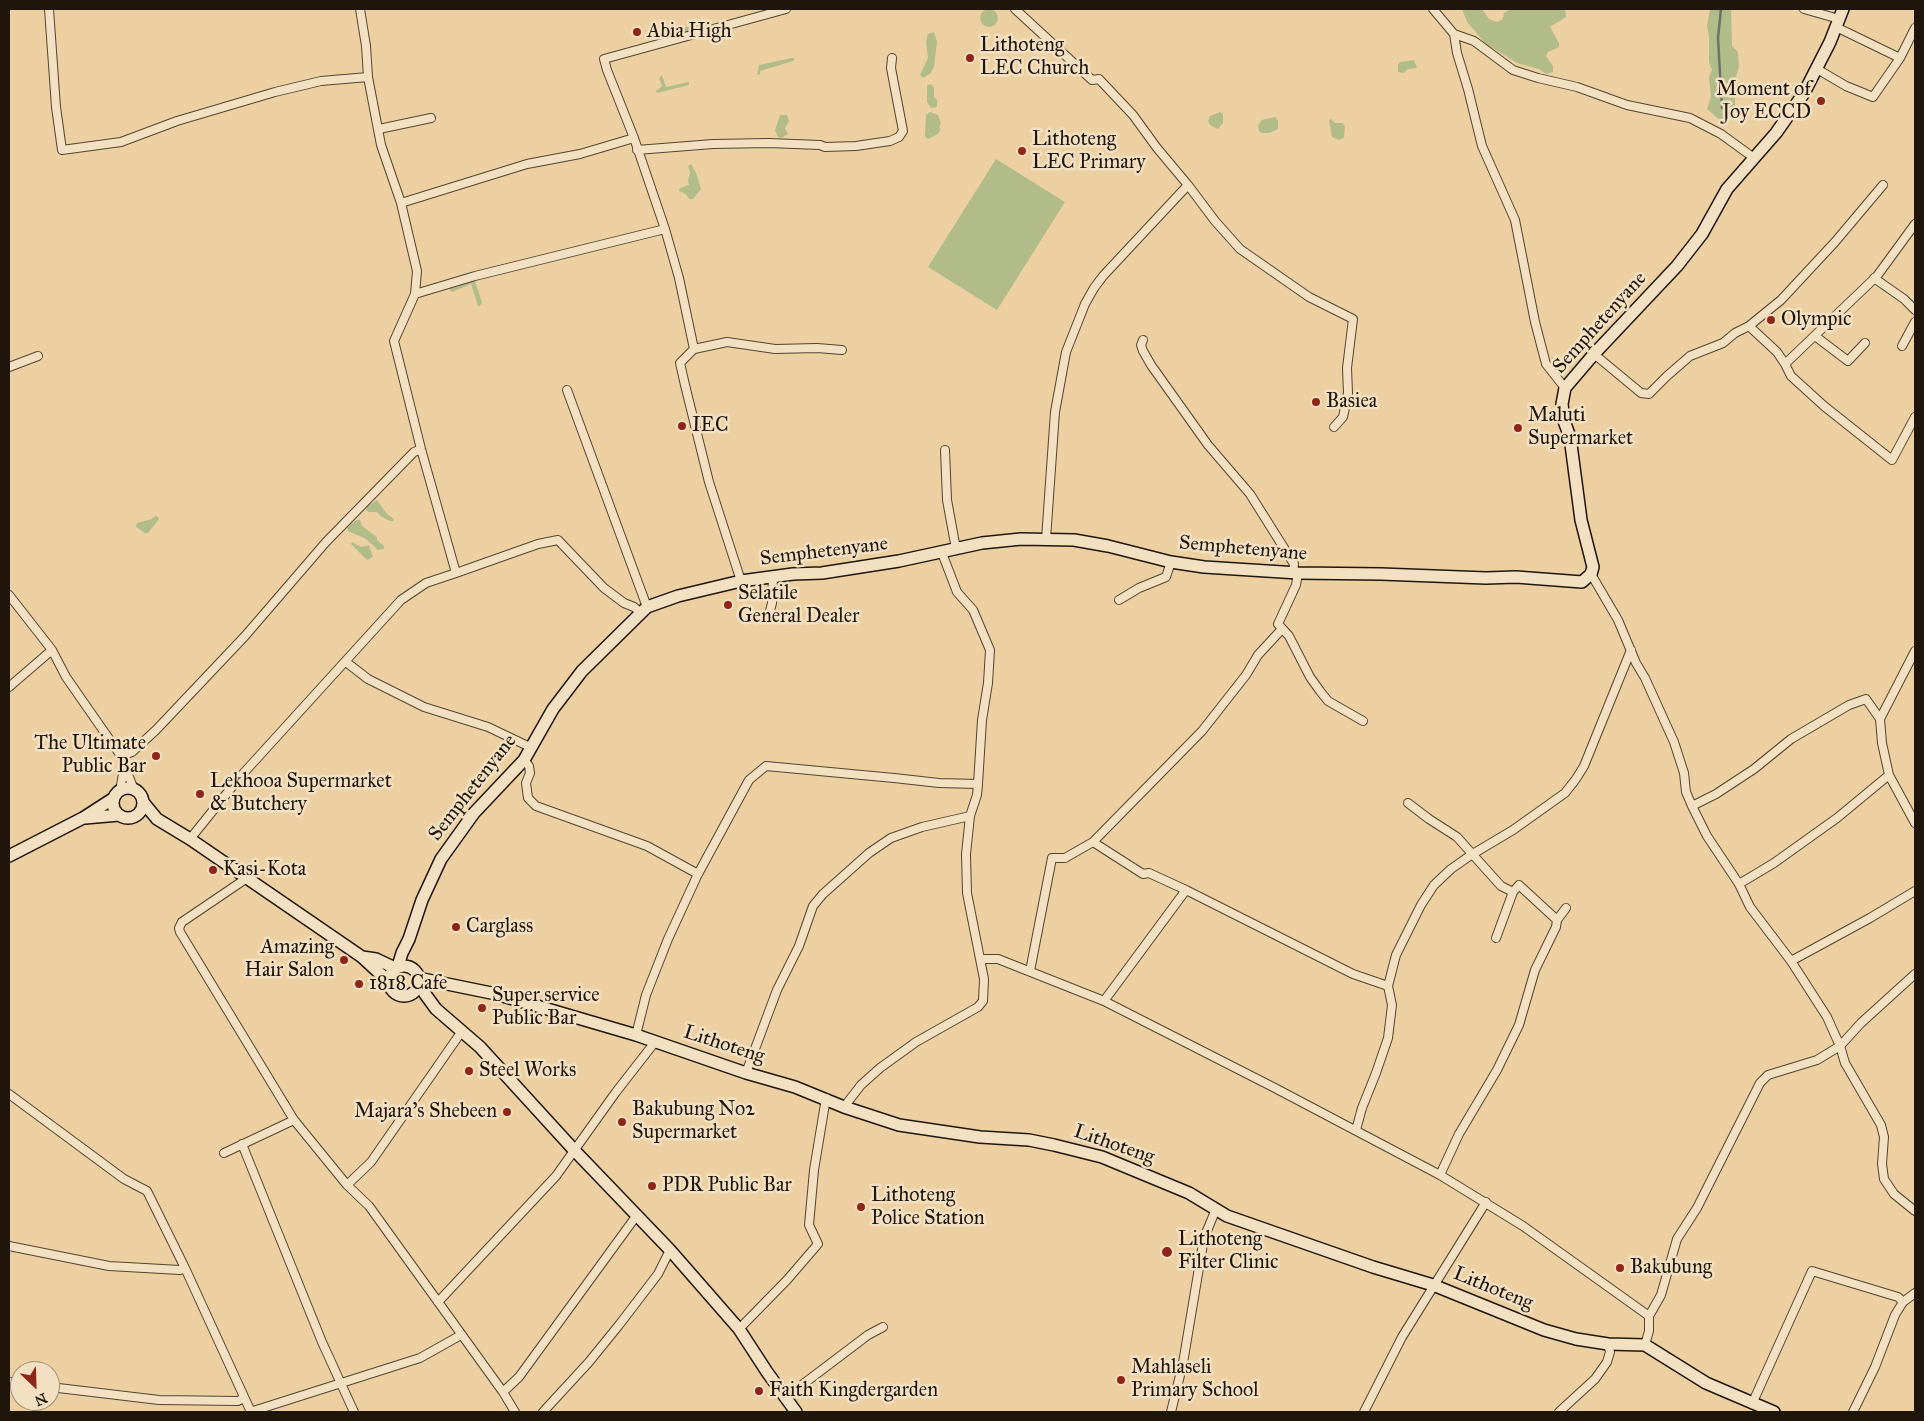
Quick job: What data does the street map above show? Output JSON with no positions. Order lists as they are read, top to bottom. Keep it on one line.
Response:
{"streets":{"main road":["Semphetenyane","Lithoteng"]},"crossings":[["Semphetenyane","Lithoteng"]],"places":["Abia High","Lithoteng LEC Church","Moment of Joy ECCD","Lithoteng LEC Primary","Olympic","Basiea","IEC","Maluti Supermarket","Selatile General Dealer","The Ultimate Public Bar","Lekhooa Supermarket & Butchery","Kasi-Kota","Carglass","Amazing Hair Salon","1818 Cafe","Super service Public Bar","Steel Works","Majara's Shebeen","Bakubung No2 Supermarket","PDR Public Bar","Lithoteng Police Station","Lithoteng Filter Clinic","Bakubung","Mahlaseli Primary School","Faith Kingdergarden"],"north":"bottom right"}
